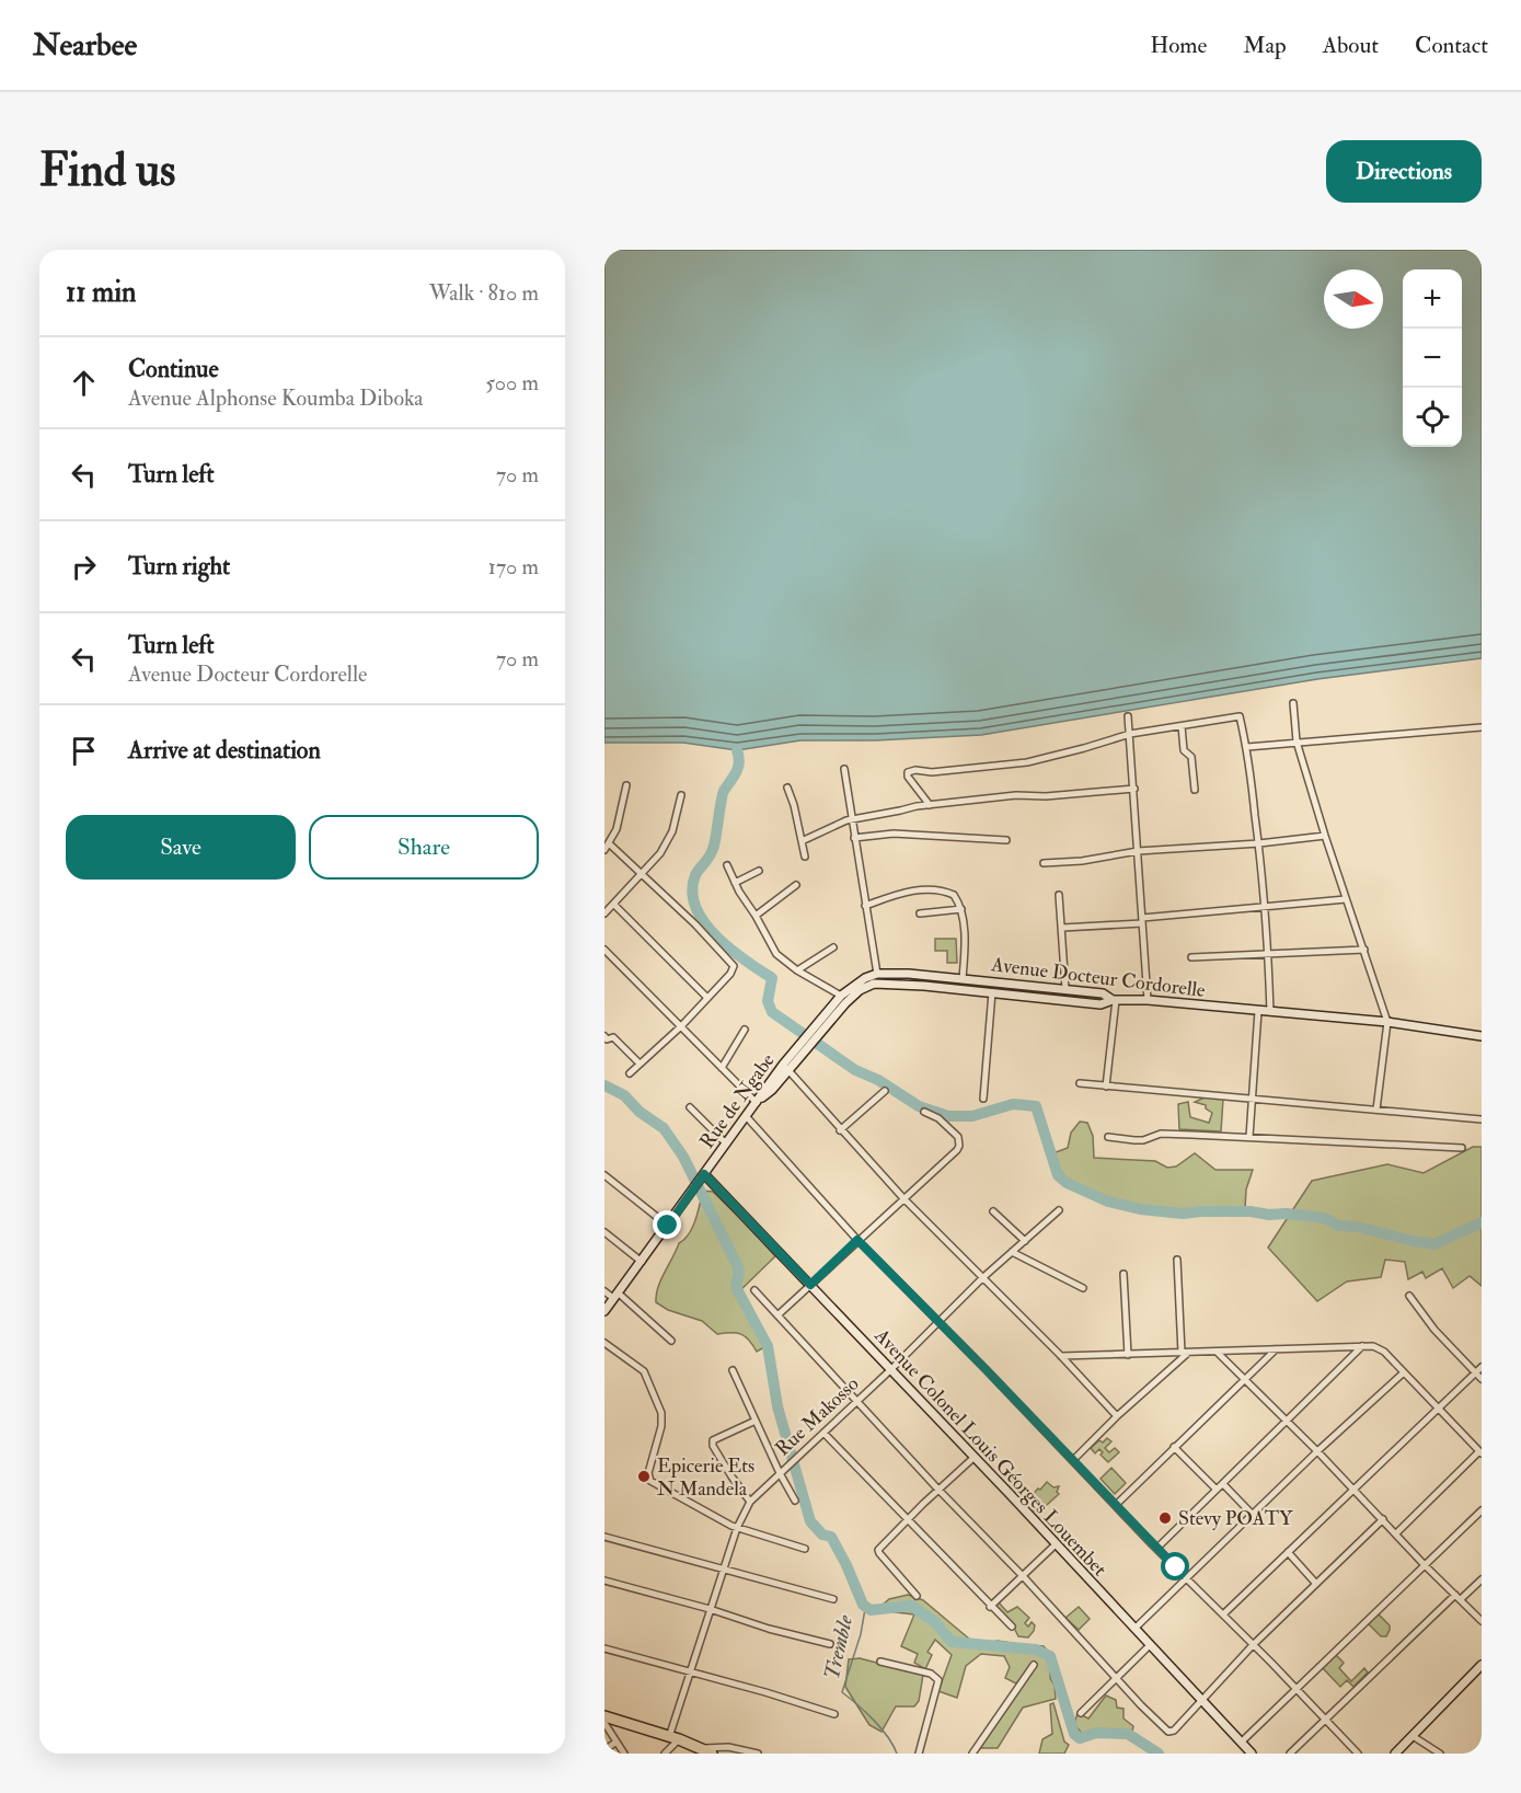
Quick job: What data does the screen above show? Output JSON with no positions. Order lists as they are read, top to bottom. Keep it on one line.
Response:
{"streets":{"street":["Avenue Docteur Cordorelle","Rue de Ngabe","Rue Makosso","Avenue Colonel Louis Géorges Louembet"]},"crossings":[["Avenue Docteur Cordorelle","Rue de Ngabe"],["Rue de Ngabe","Avenue Colonel Louis Géorges Louembet"],["Rue Makosso","Avenue Colonel Louis Géorges Louembet"]],"water":["Tremble"],"places":["Epicerie Ets N Mandela","Stevy POATY"],"north":"right","page":{"header":"Nearbee","nav":["Home","Map","About","Contact"],"buttons":["Directions",["Save","Share"]],"title":"Find us","heading":["11 min","Walk · 810 m"],"map_buttons":["+","−"],"list":[["Continue","Avenue Alphonse Koumba Diboka","500 m"],["Turn left","70 m"],["Turn right","170 m"],["Turn left","Avenue Docteur Cordorelle","70 m"],"Arrive at destination"]}}
